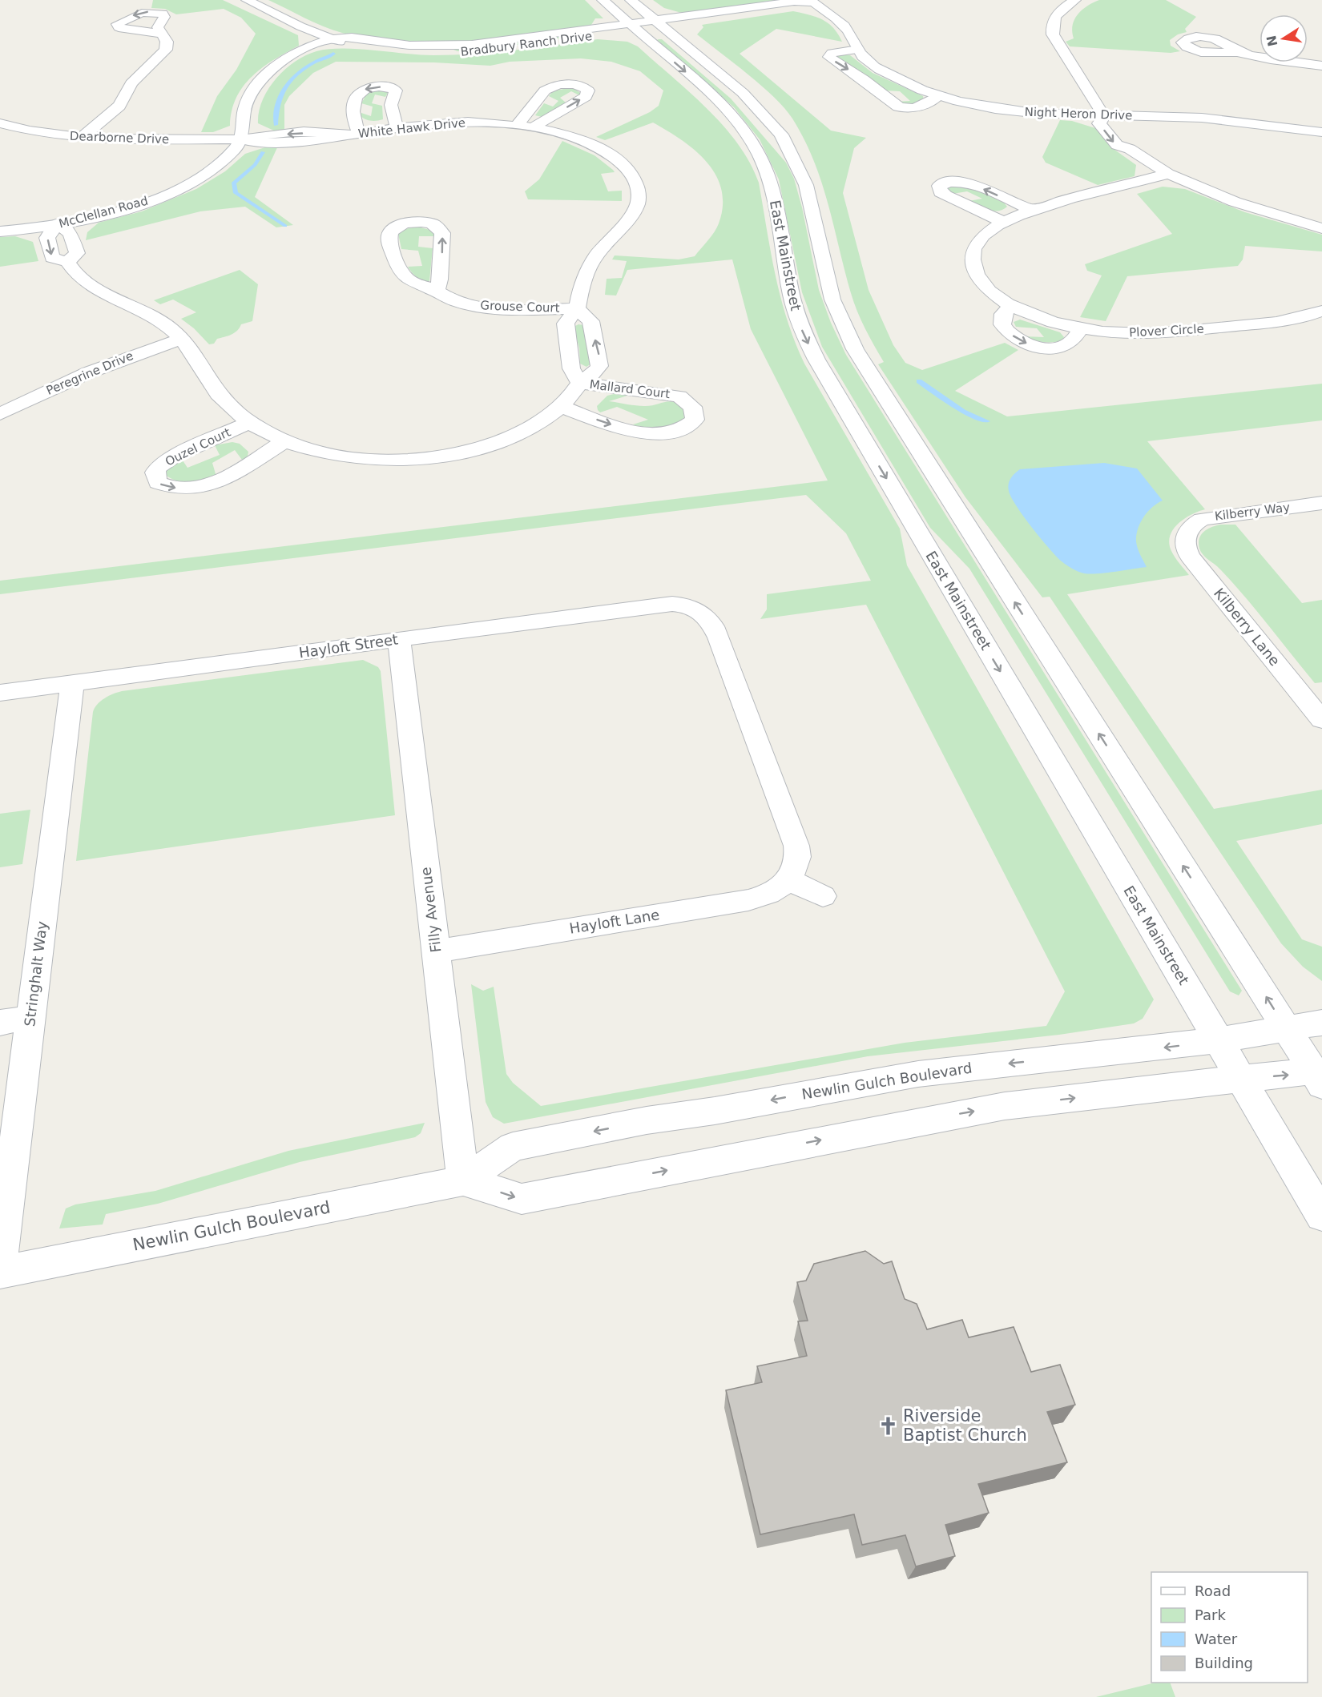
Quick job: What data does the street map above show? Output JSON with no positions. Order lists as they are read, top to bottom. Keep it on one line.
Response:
{"streets":{"street":["Bradbury Ranch Drive","Night Heron Drive","White Hawk Drive","Dearborne Drive","McClellan Road","East Mainstreet","Grouse Court","Plover Circle","Peregrine Drive","Mallard Court","Ouzel Court","Kilberry Way","Kilberry Lane","Hayloft Street","Filly Avenue","Hayloft Lane","Stringhalt Way","Newlin Gulch Boulevard"]},"crossings":[["Bradbury Ranch Drive","Night Heron Drive"],["Bradbury Ranch Drive","McClellan Road"],["Bradbury Ranch Drive","East Mainstreet"],["White Hawk Drive","Dearborne Drive"],["White Hawk Drive","McClellan Road"],["White Hawk Drive","Grouse Court"],["White Hawk Drive","Mallard Court"],["Dearborne Drive","McClellan Road"],["East Mainstreet","Newlin Gulch Boulevard"],["Kilberry Way","Kilberry Lane"],["Hayloft Street","Filly Avenue"],["Hayloft Street","Hayloft Lane"],["Hayloft Street","Stringhalt Way"],["Filly Avenue","Hayloft Lane"],["Filly Avenue","Newlin Gulch Boulevard"]],"places":{"church":["Riverside Baptist Church"]},"legend":["Road","Park","Water","Building"],"north":"left"}
